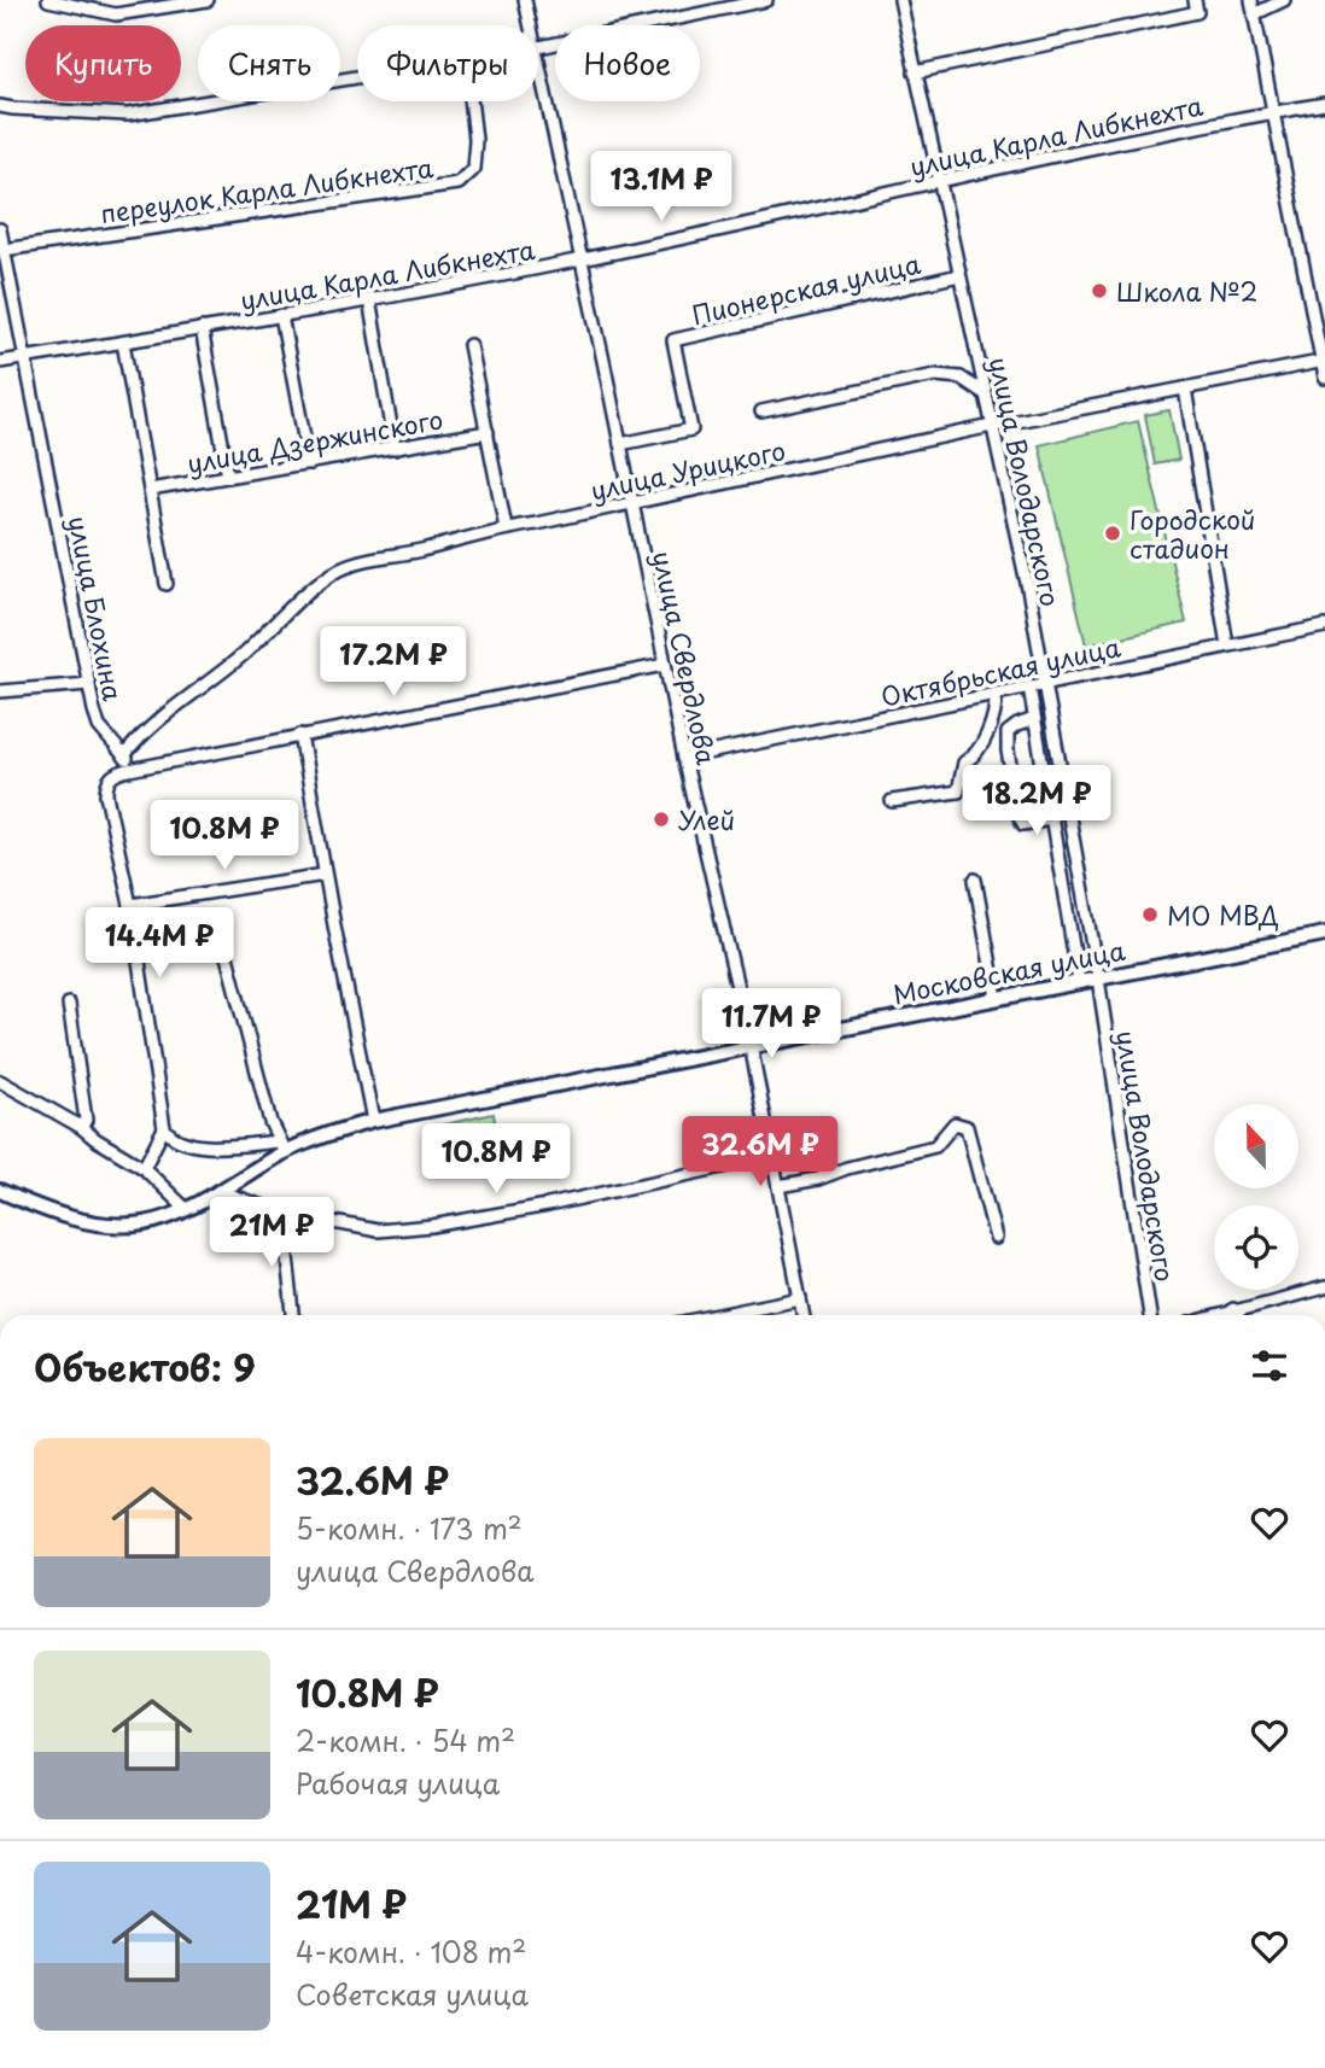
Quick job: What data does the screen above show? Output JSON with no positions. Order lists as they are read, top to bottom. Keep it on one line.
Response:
{"streets":{"main road":["Московская улица"],"street":["улица Карла Либкнехта","переулок Карла Либкнехта","Пионерская улица","улица Дзержинского","улица Урицкого","улица Володарского","улица Блохина","улица Свердлова","Октябрьская улица"]},"crossings":[["улица Карла Либкнехта","улица Володарского"],["улица Карла Либкнехта","улица Блохина"],["улица Карла Либкнехта","улица Свердлова"],["переулок Карла Либкнехта","улица Блохина"],["Пионерская улица","улица Володарского"],["Пионерская улица","улица Свердлова"],["улица Урицкого","улица Володарского"],["улица Урицкого","улица Блохина"],["улица Урицкого","улица Свердлова"],["улица Володарского","Октябрьская улица"],["улица Володарского","Московская улица"],["улица Свердлова","Октябрьская улица"],["улица Свердлова","Московская улица"]],"places":["Школа №2","Городской стадион","Улей","МО МВД"],"north":"top","page":{"chip":["Купить","Снять","Фильтры","Новое"],"price":["13.1M ₽","17.2M ₽","18.2M ₽","10.8M ₽","14.4M ₽","11.7M ₽","32.6M ₽","10.8M ₽","21M ₽"],"heading":"Объектов: 9","list":[{"name":"32.6M ₽","note":"5-комн. · 173 m² · улица Свердлова"},{"name":"10.8M ₽","note":"2-комн. · 54 m² · Рабочая улица"},{"name":"21M ₽","note":"4-комн. · 108 m² · Советская улица"}]}}
